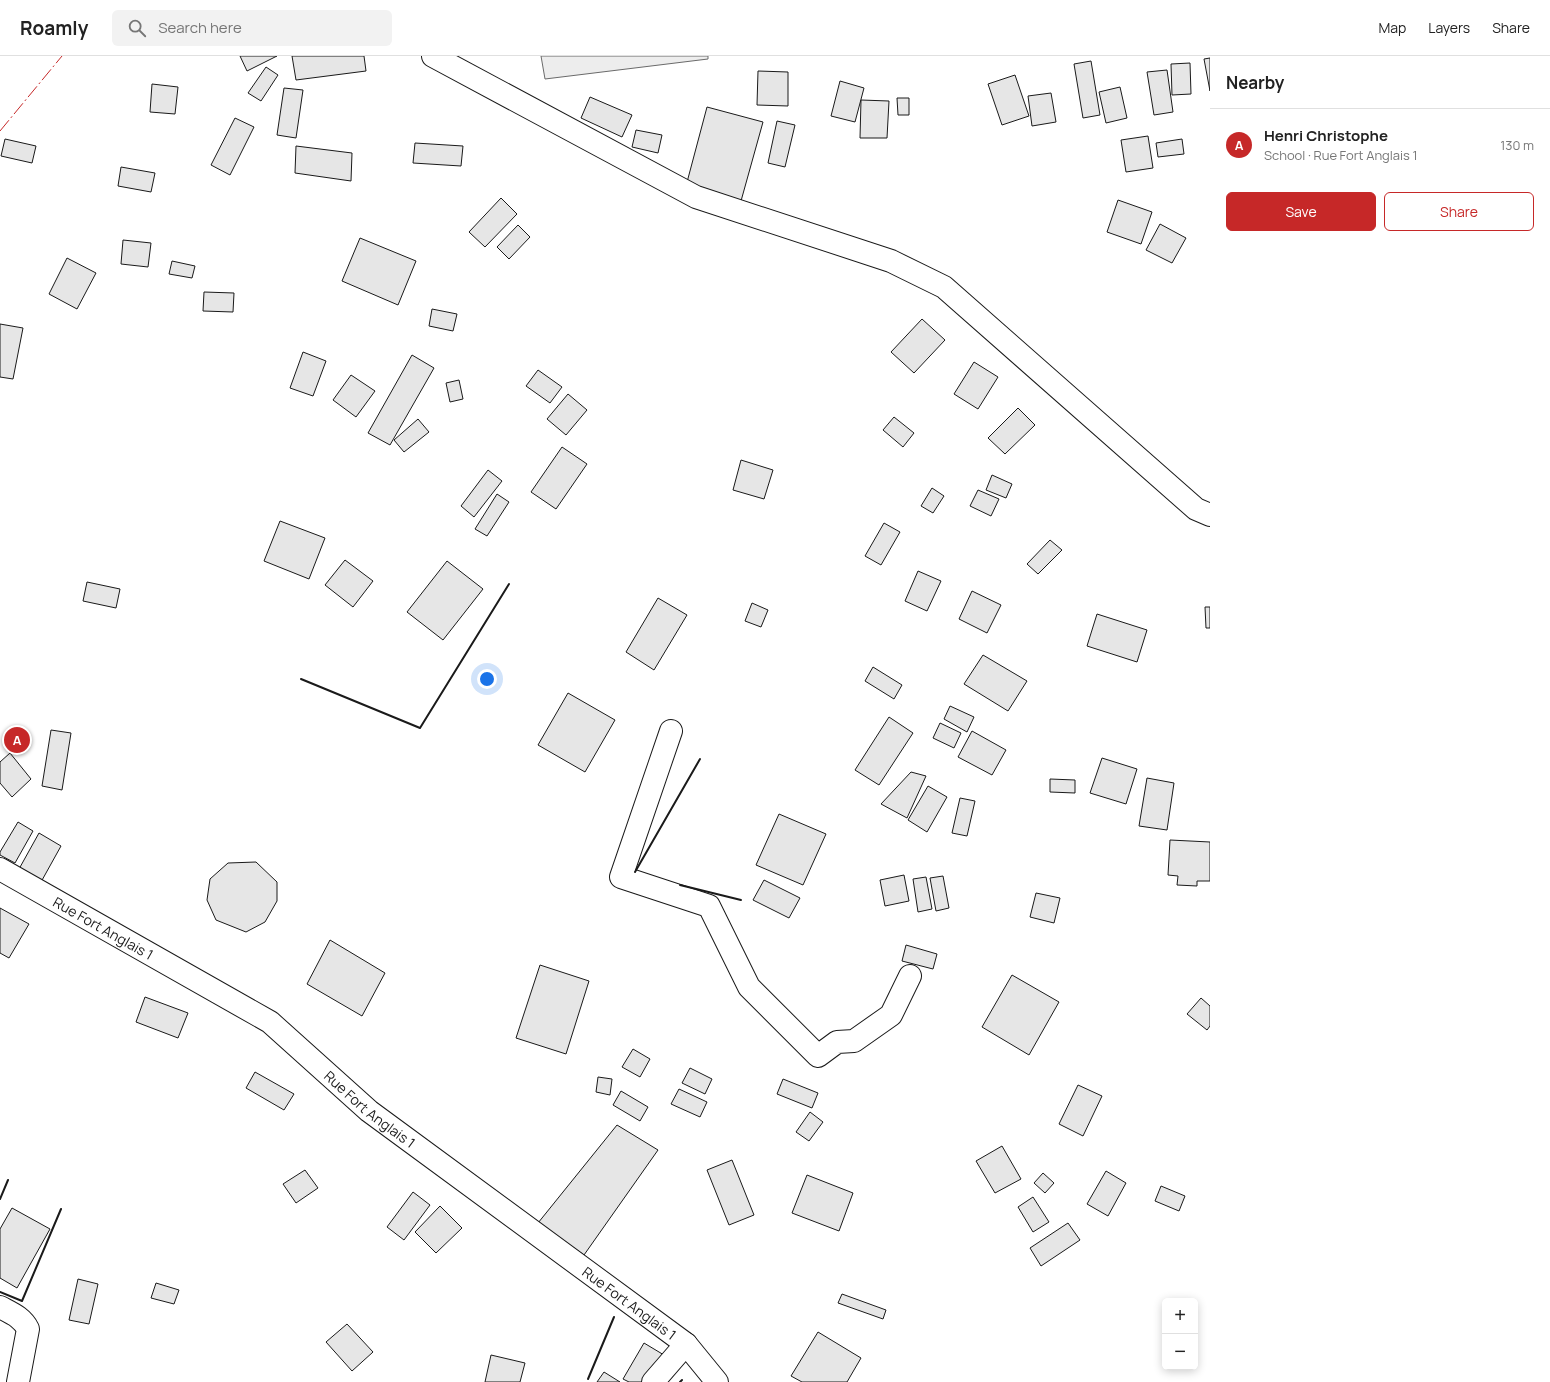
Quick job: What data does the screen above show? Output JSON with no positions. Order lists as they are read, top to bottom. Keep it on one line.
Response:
{"streets":{"street":["Rue Fort Anglais 1"]},"page":{"header":"Roamly","search":"Search here","nav":["Map","Layers","Share"],"heading":"Nearby","list":[{"mark":"A","name":"Henri Christophe","note":"School · Rue Fort Anglais 1","value":"130 m"}],"buttons":["Save","Share"],"pins":"A","map_buttons":["+","−"]}}
